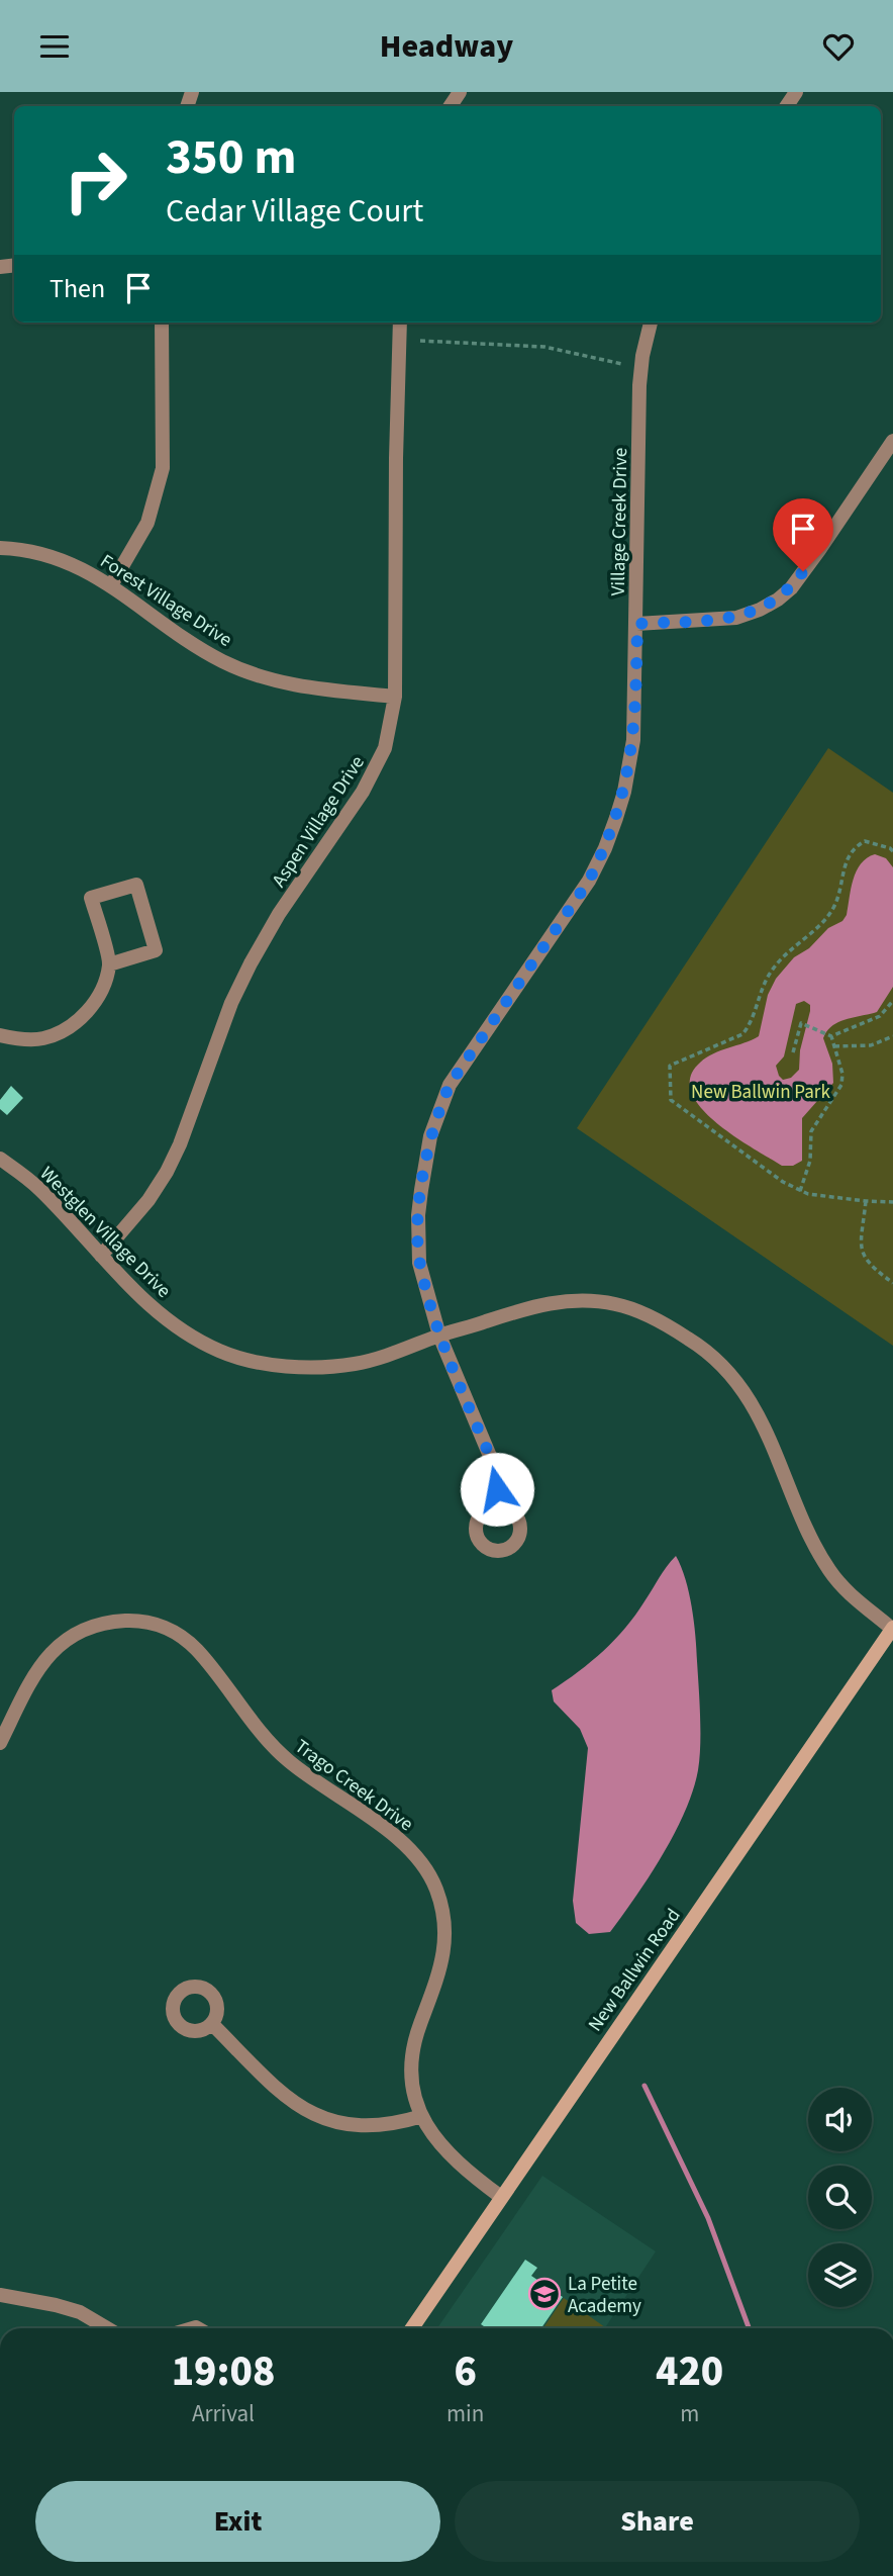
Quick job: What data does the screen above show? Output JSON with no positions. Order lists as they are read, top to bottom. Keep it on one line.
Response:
{"streets":{"main road":["New Ballwin Road"],"street":["Village Creek Drive","Forest Village Drive","Aspen Village Drive","Westglen Village Drive","Trago Creek Drive"]},"crossings":[["Village Creek Drive","Westglen Village Drive"],["Forest Village Drive","Aspen Village Drive"],["Aspen Village Drive","Westglen Village Drive"],["Westglen Village Drive","New Ballwin Road"],["Trago Creek Drive","New Ballwin Road"]],"parks":["New Ballwin Park"],"places":{"school or university":["La Petite Academy"]},"page":{"header":"Headway","turn":["350 m","Cedar Village Court"],"then":"Then","eta":["19:08","Arrival","6","min","420","m"],"buttons":["Exit","Share"]}}
